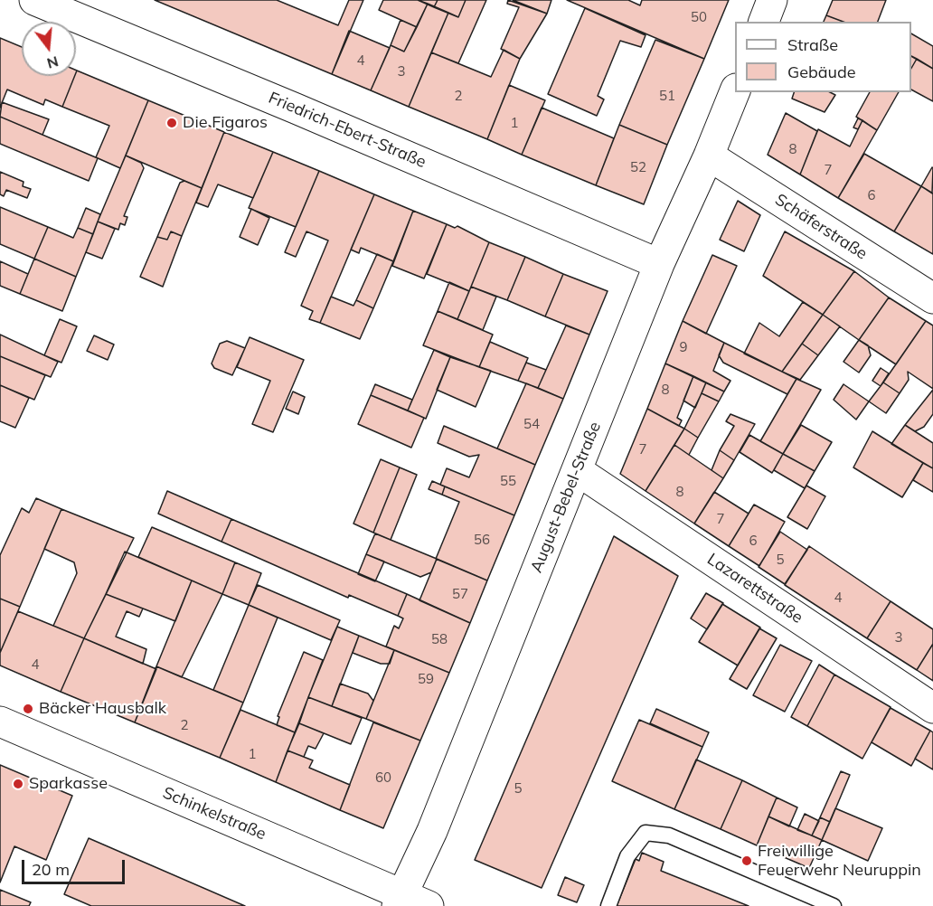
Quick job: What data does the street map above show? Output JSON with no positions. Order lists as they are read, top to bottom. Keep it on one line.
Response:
{"streets":{"street":["Friedrich-Ebert-Straße","Schäferstraße","August-Bebel-Straße","Lazarettstraße","Schinkelstraße"]},"crossings":[["Friedrich-Ebert-Straße","August-Bebel-Straße"],["Schäferstraße","August-Bebel-Straße"],["August-Bebel-Straße","Lazarettstraße"],["August-Bebel-Straße","Schinkelstraße"]],"places":["Die Figaros","Bäcker Hausbalk","Sparkasse","Freiwillige Feuerwehr Neuruppin"],"house_numbers":["50","4","3","2","51","1","8","52","7","6","9","8","54","7","55","8","7","56","6","5","57","4","3","58","4","59","2","1","60","5"],"legend":["Straße","Gebäude"],"scale_bar":"20 m","north":"bottom"}
